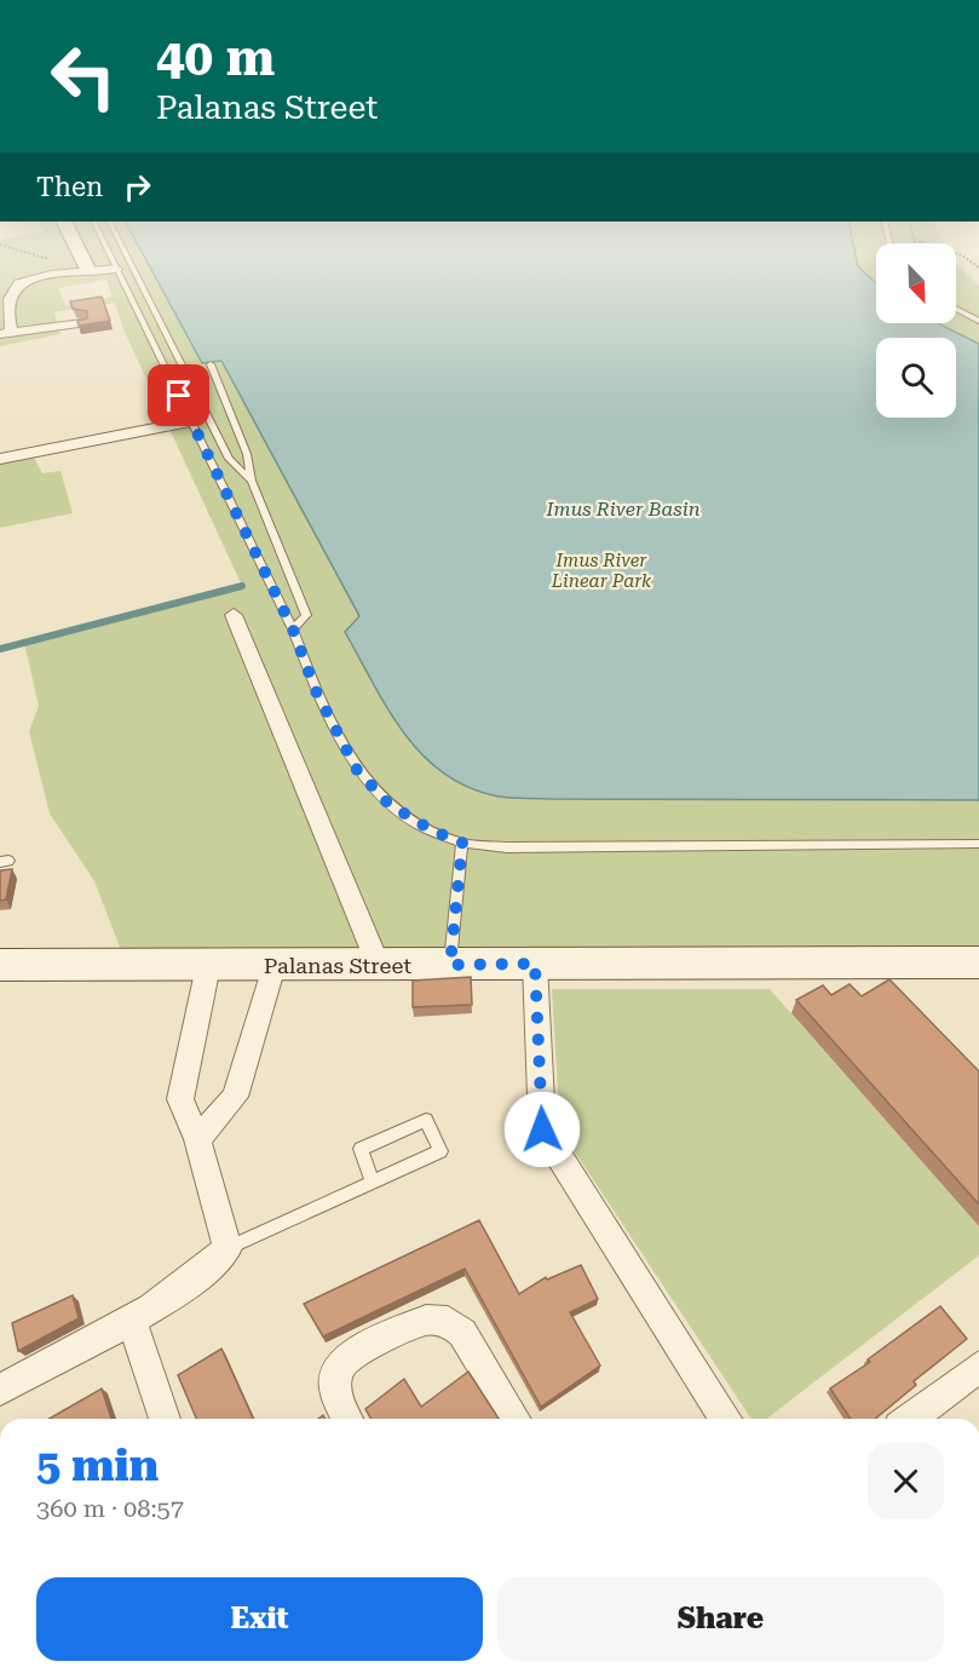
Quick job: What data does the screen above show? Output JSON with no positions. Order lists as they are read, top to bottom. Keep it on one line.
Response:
{"streets":{"main road":["Palanas Street"]},"water":["Imus River Basin"],"parks":["Imus River Linear Park"],"north":"bottom right","page":{"turn":["40 m","Palanas Street"],"then":"Then","heading":["5 min","360 m · 08:57"],"buttons":["Exit","Share"]}}
